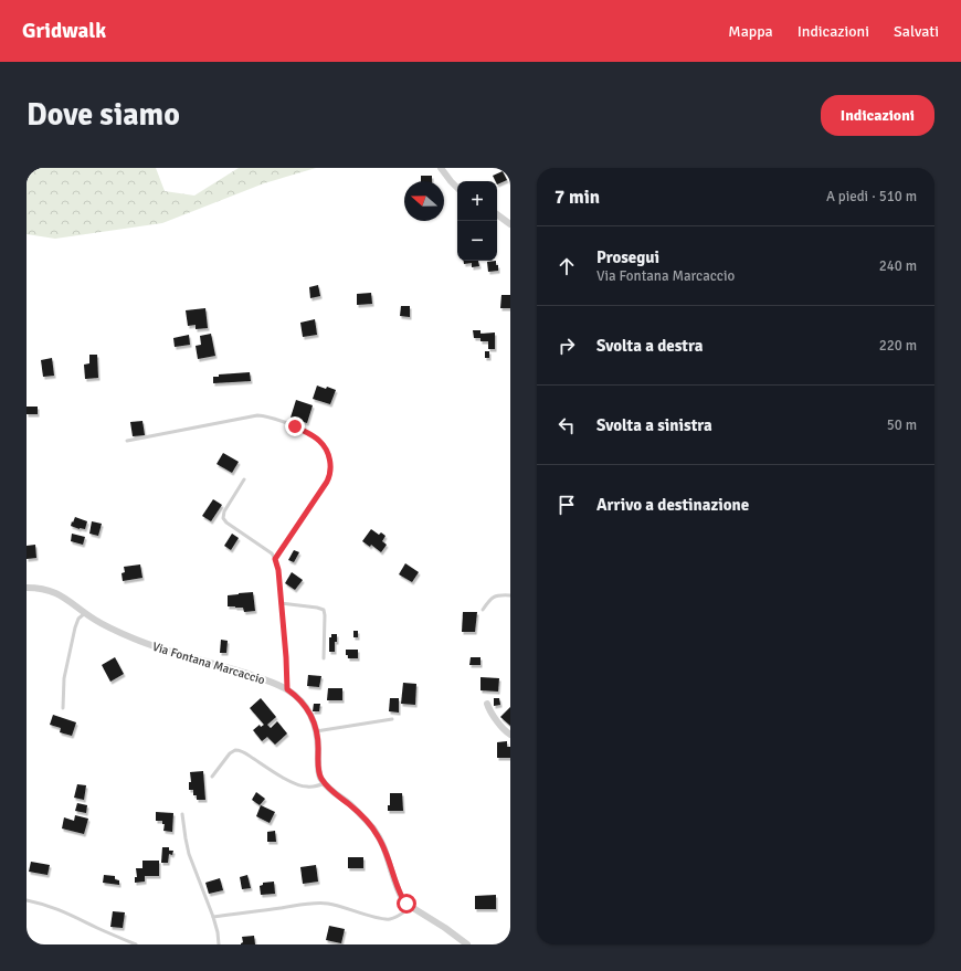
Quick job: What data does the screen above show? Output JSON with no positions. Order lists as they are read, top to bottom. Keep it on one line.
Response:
{"streets":{"street":["Via Fontana Marcaccio"]},"north":"left","page":{"header":"Gridwalk","nav":["Mappa","Indicazioni","Salvati"],"buttons":"Indicazioni","title":"Dove siamo","heading":["7 min","A piedi · 510 m"],"map_buttons":["+","−"],"list":[["Prosegui","Via Fontana Marcaccio","240 m"],["Svolta a destra","220 m"],["Svolta a sinistra","50 m"],"Arrivo a destinazione"]}}
